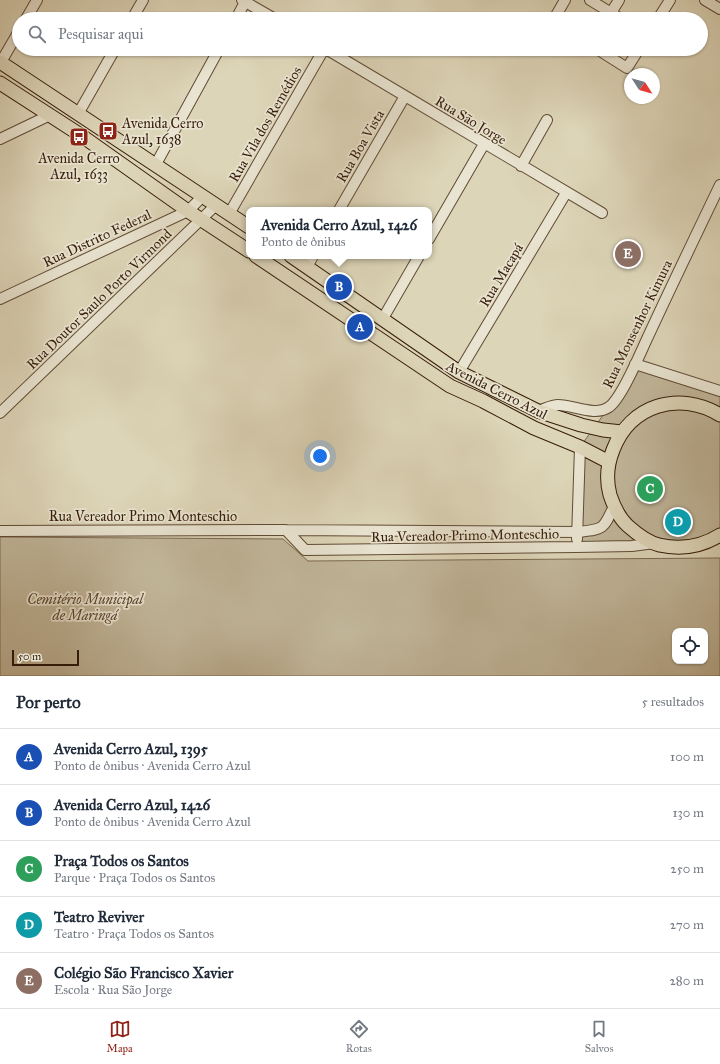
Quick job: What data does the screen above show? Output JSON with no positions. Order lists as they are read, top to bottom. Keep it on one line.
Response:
{"streets":{"main road":["Avenida Cerro Azul"],"street":["Rua São Jorge","Rua Vila dos Remédios","Rua Boa Vista","Rua Distrito Federal","Rua Macapá","Rua Doutor Saulo Porto Virmond","Rua Monsenhor Kimura","Rua Vereador Primo Monteschio"]},"crossings":[["Rua São Jorge","Rua Boa Vista"],["Rua São Jorge","Rua Macapá"],["Rua Macapá","Avenida Cerro Azul"],["Rua Monsenhor Kimura","Avenida Cerro Azul"]],"parks":["Cemitério Municipal de Maringá"],"places":{"bus stop":["Avenida Cerro Azul, 1638","Avenida Cerro Azul, 1633"]},"scale_bar":"50 m","north":"bottom right","page":{"search":"Pesquisar aqui","popup":["Avenida Cerro Azul, 1426","Ponto de ônibus"],"pins":["E","B","A","C","D"],"scale":"50 m","heading":["Por perto","5 resultados"],"list":[{"mark":"A","name":"Avenida Cerro Azul, 1395","note":"Ponto de ônibus · Avenida Cerro Azul","value":"100 m"},{"mark":"B","name":"Avenida Cerro Azul, 1426","note":"Ponto de ônibus · Avenida Cerro Azul","value":"130 m"},{"mark":"C","name":"Praça Todos os Santos","note":"Parque · Praça Todos os Santos","value":"250 m"},{"mark":"D","name":"Teatro Reviver","note":"Teatro · Praça Todos os Santos","value":"270 m"},{"mark":"E","name":"Colégio São Francisco Xavier","note":"Escola · Rua São Jorge","value":"280 m"}],"nav":["Mapa","Rotas","Salvos"]}}
